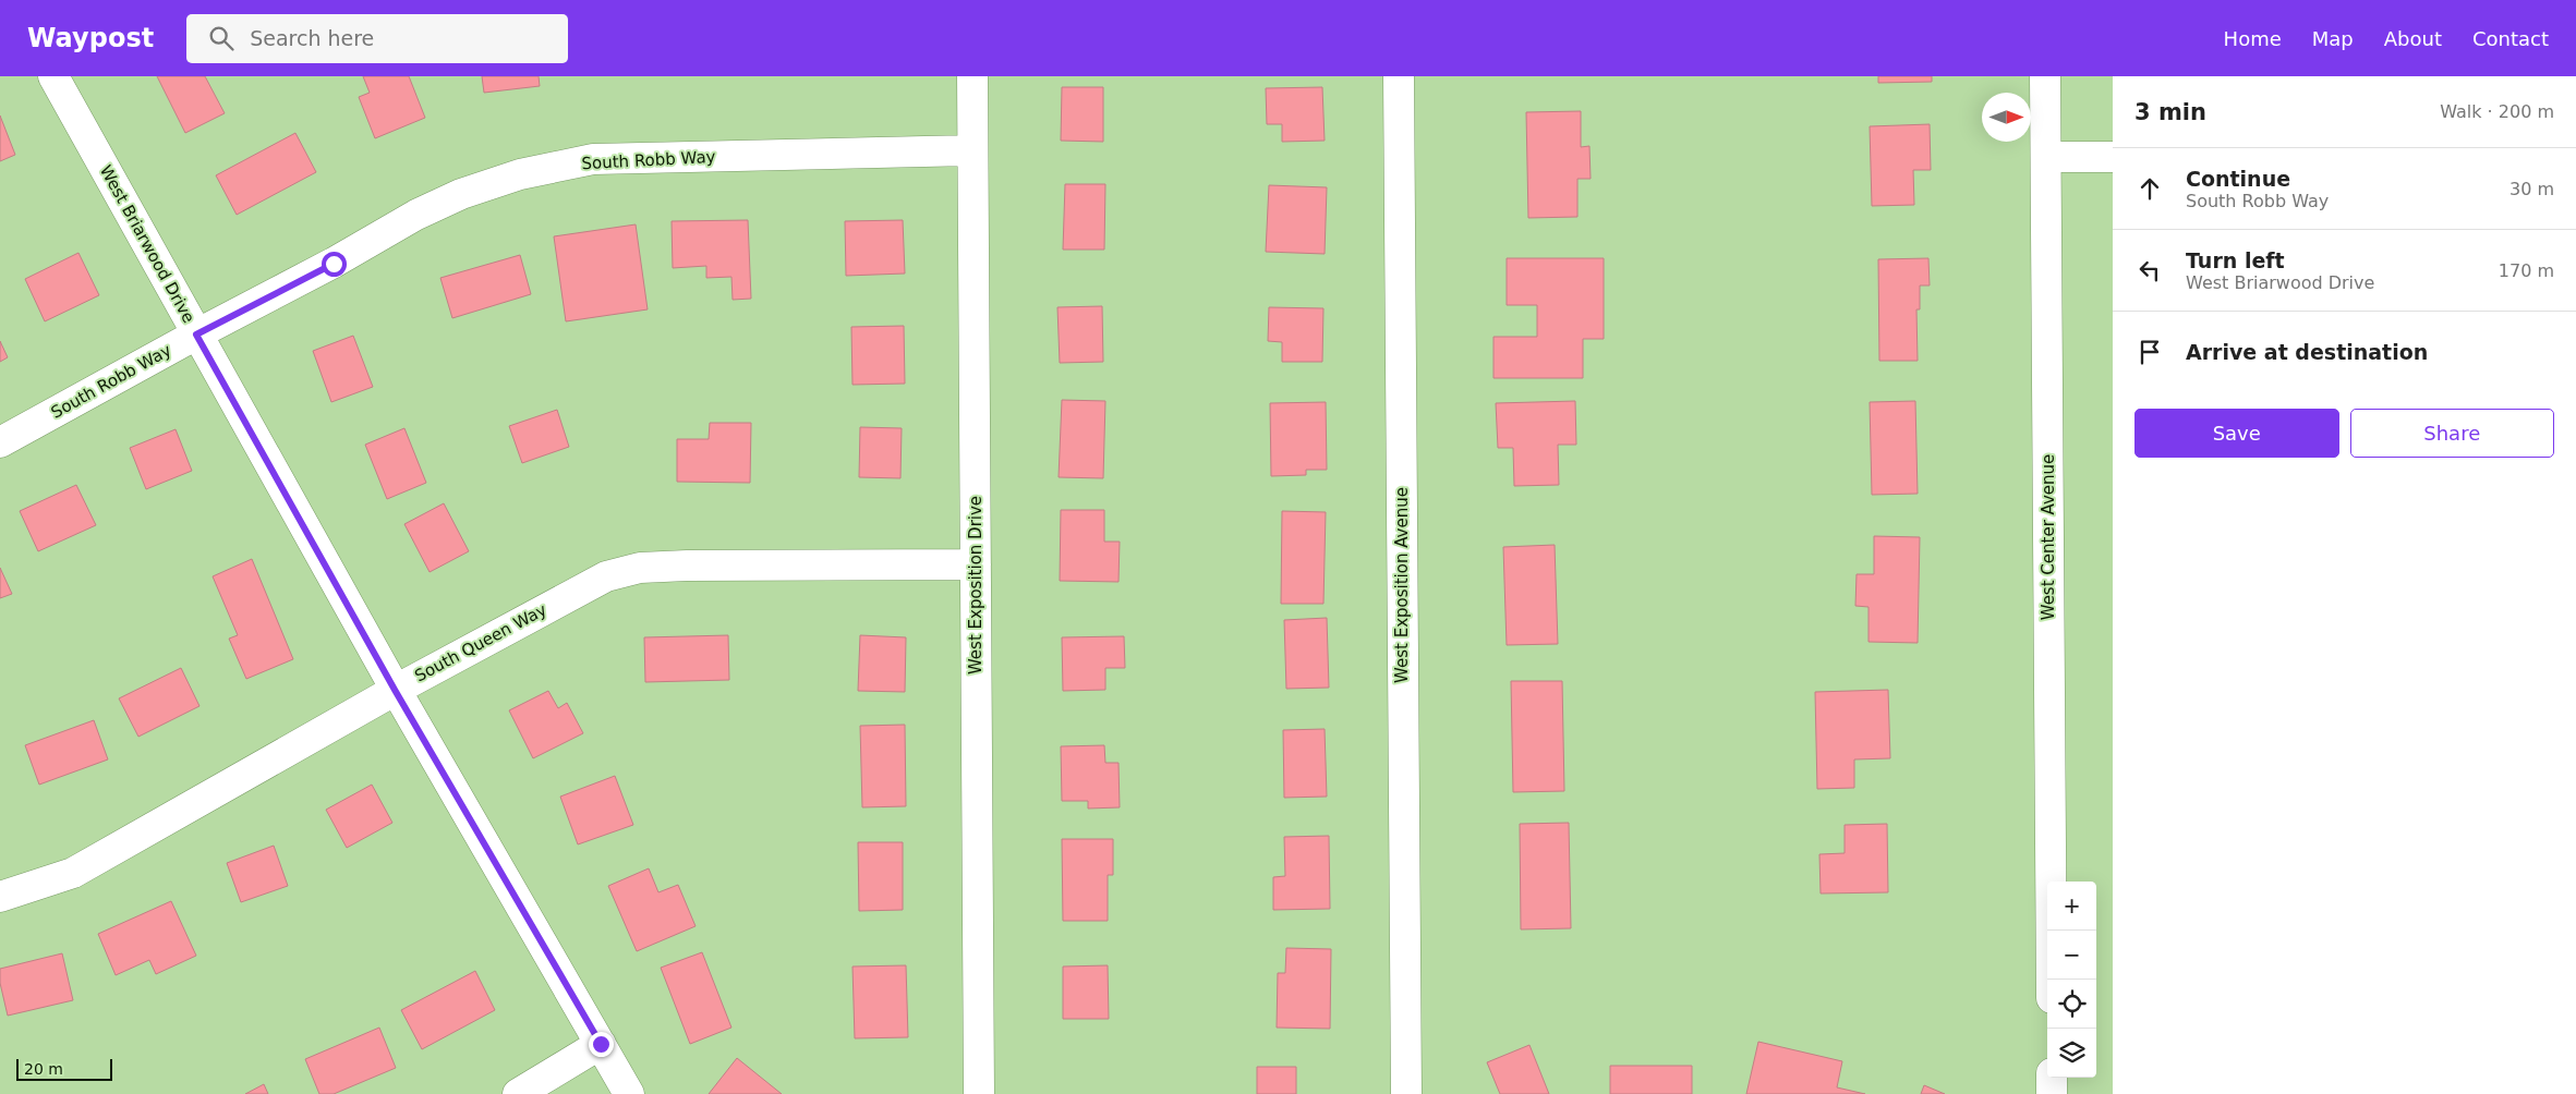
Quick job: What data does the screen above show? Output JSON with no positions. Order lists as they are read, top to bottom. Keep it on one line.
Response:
{"streets":{"street":["South Robb Way","West Briarwood Drive","West Center Avenue","West Exposition Drive","West Exposition Avenue","South Queen Way"]},"crossings":[["South Robb Way","West Briarwood Drive"],["South Robb Way","West Exposition Drive"],["West Briarwood Drive","South Queen Way"],["West Exposition Drive","South Queen Way"]],"scale_bar":"20 m","north":"right","page":{"header":"Waypost","search":"Search here","nav":["Home","Map","About","Contact"],"heading":["3 min","Walk · 200 m"],"list":[["Continue","South Robb Way","30 m"],["Turn left","West Briarwood Drive","170 m"],"Arrive at destination"],"buttons":["Save","Share"],"map_buttons":["+","−"],"scale":"20 m"}}
